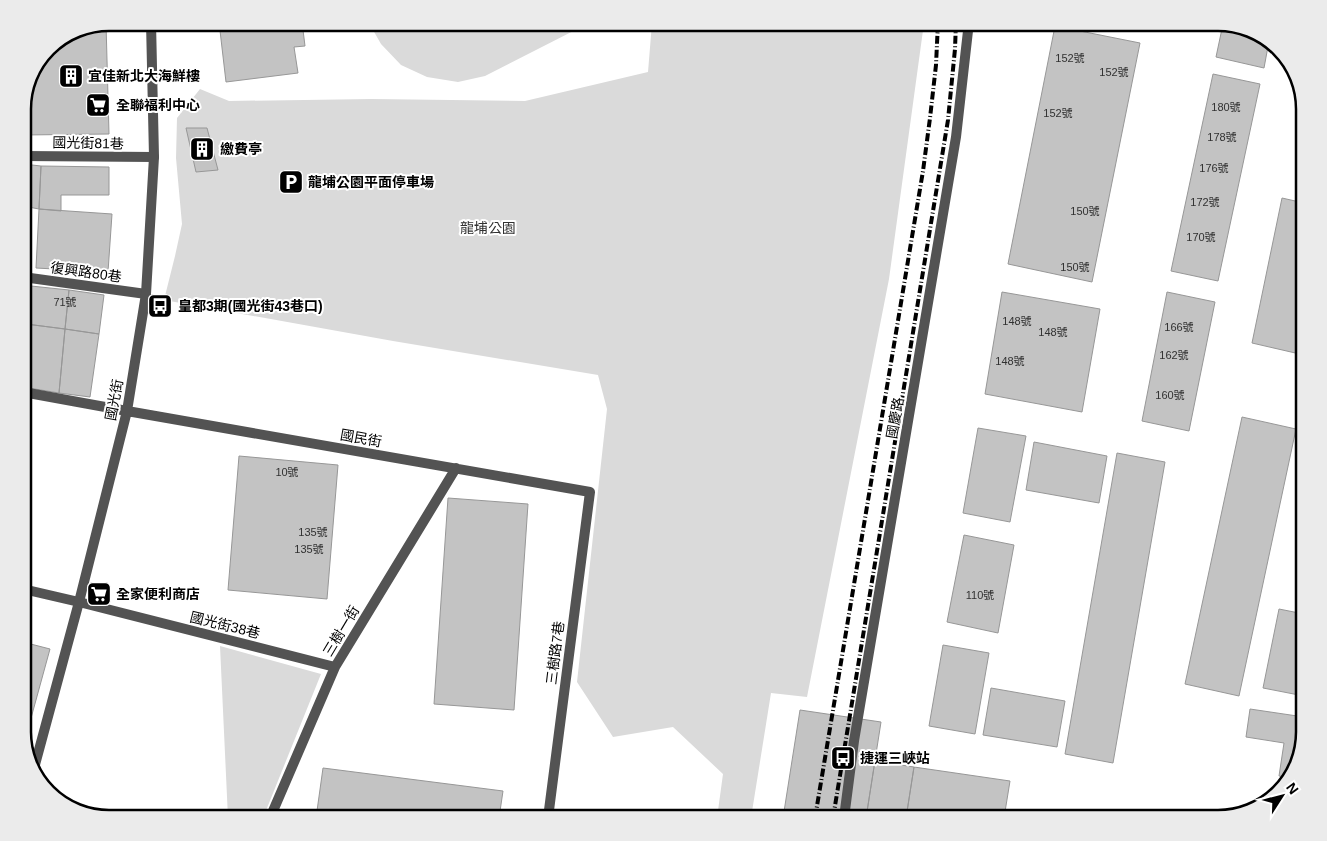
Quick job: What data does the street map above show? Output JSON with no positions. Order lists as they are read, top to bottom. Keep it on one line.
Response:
{"streets":{"street":["國光街81巷","復興路80巷","國光街","國慶路","國民街","國光街38巷","三樹一街","三樹路7巷"]},"crossings":[["國光街81巷","國光街"],["復興路80巷","國光街"],["國光街","國民街"],["國光街","國光街38巷"],["國民街","三樹一街"],["國民街","三樹路7巷"],["國光街38巷","三樹一街"]],"parks":["龍埔公園"],"places":{"building":["宜佳新北大海鮮樓","繳費亭"],"supermarket":["全聯福利中心","全家便利商店"],"parking":["龍埔公園平面停車場"],"bus stop":["皇都3期(國光街43巷口)","捷運三峽站"]},"house_numbers":["152號","152號","180號","152號","178號","176號","172號","150號","170號","150號","71號","148號","166號","148號","162號","148號","160號","10號","135號","135號","110號"],"north":"top right"}
